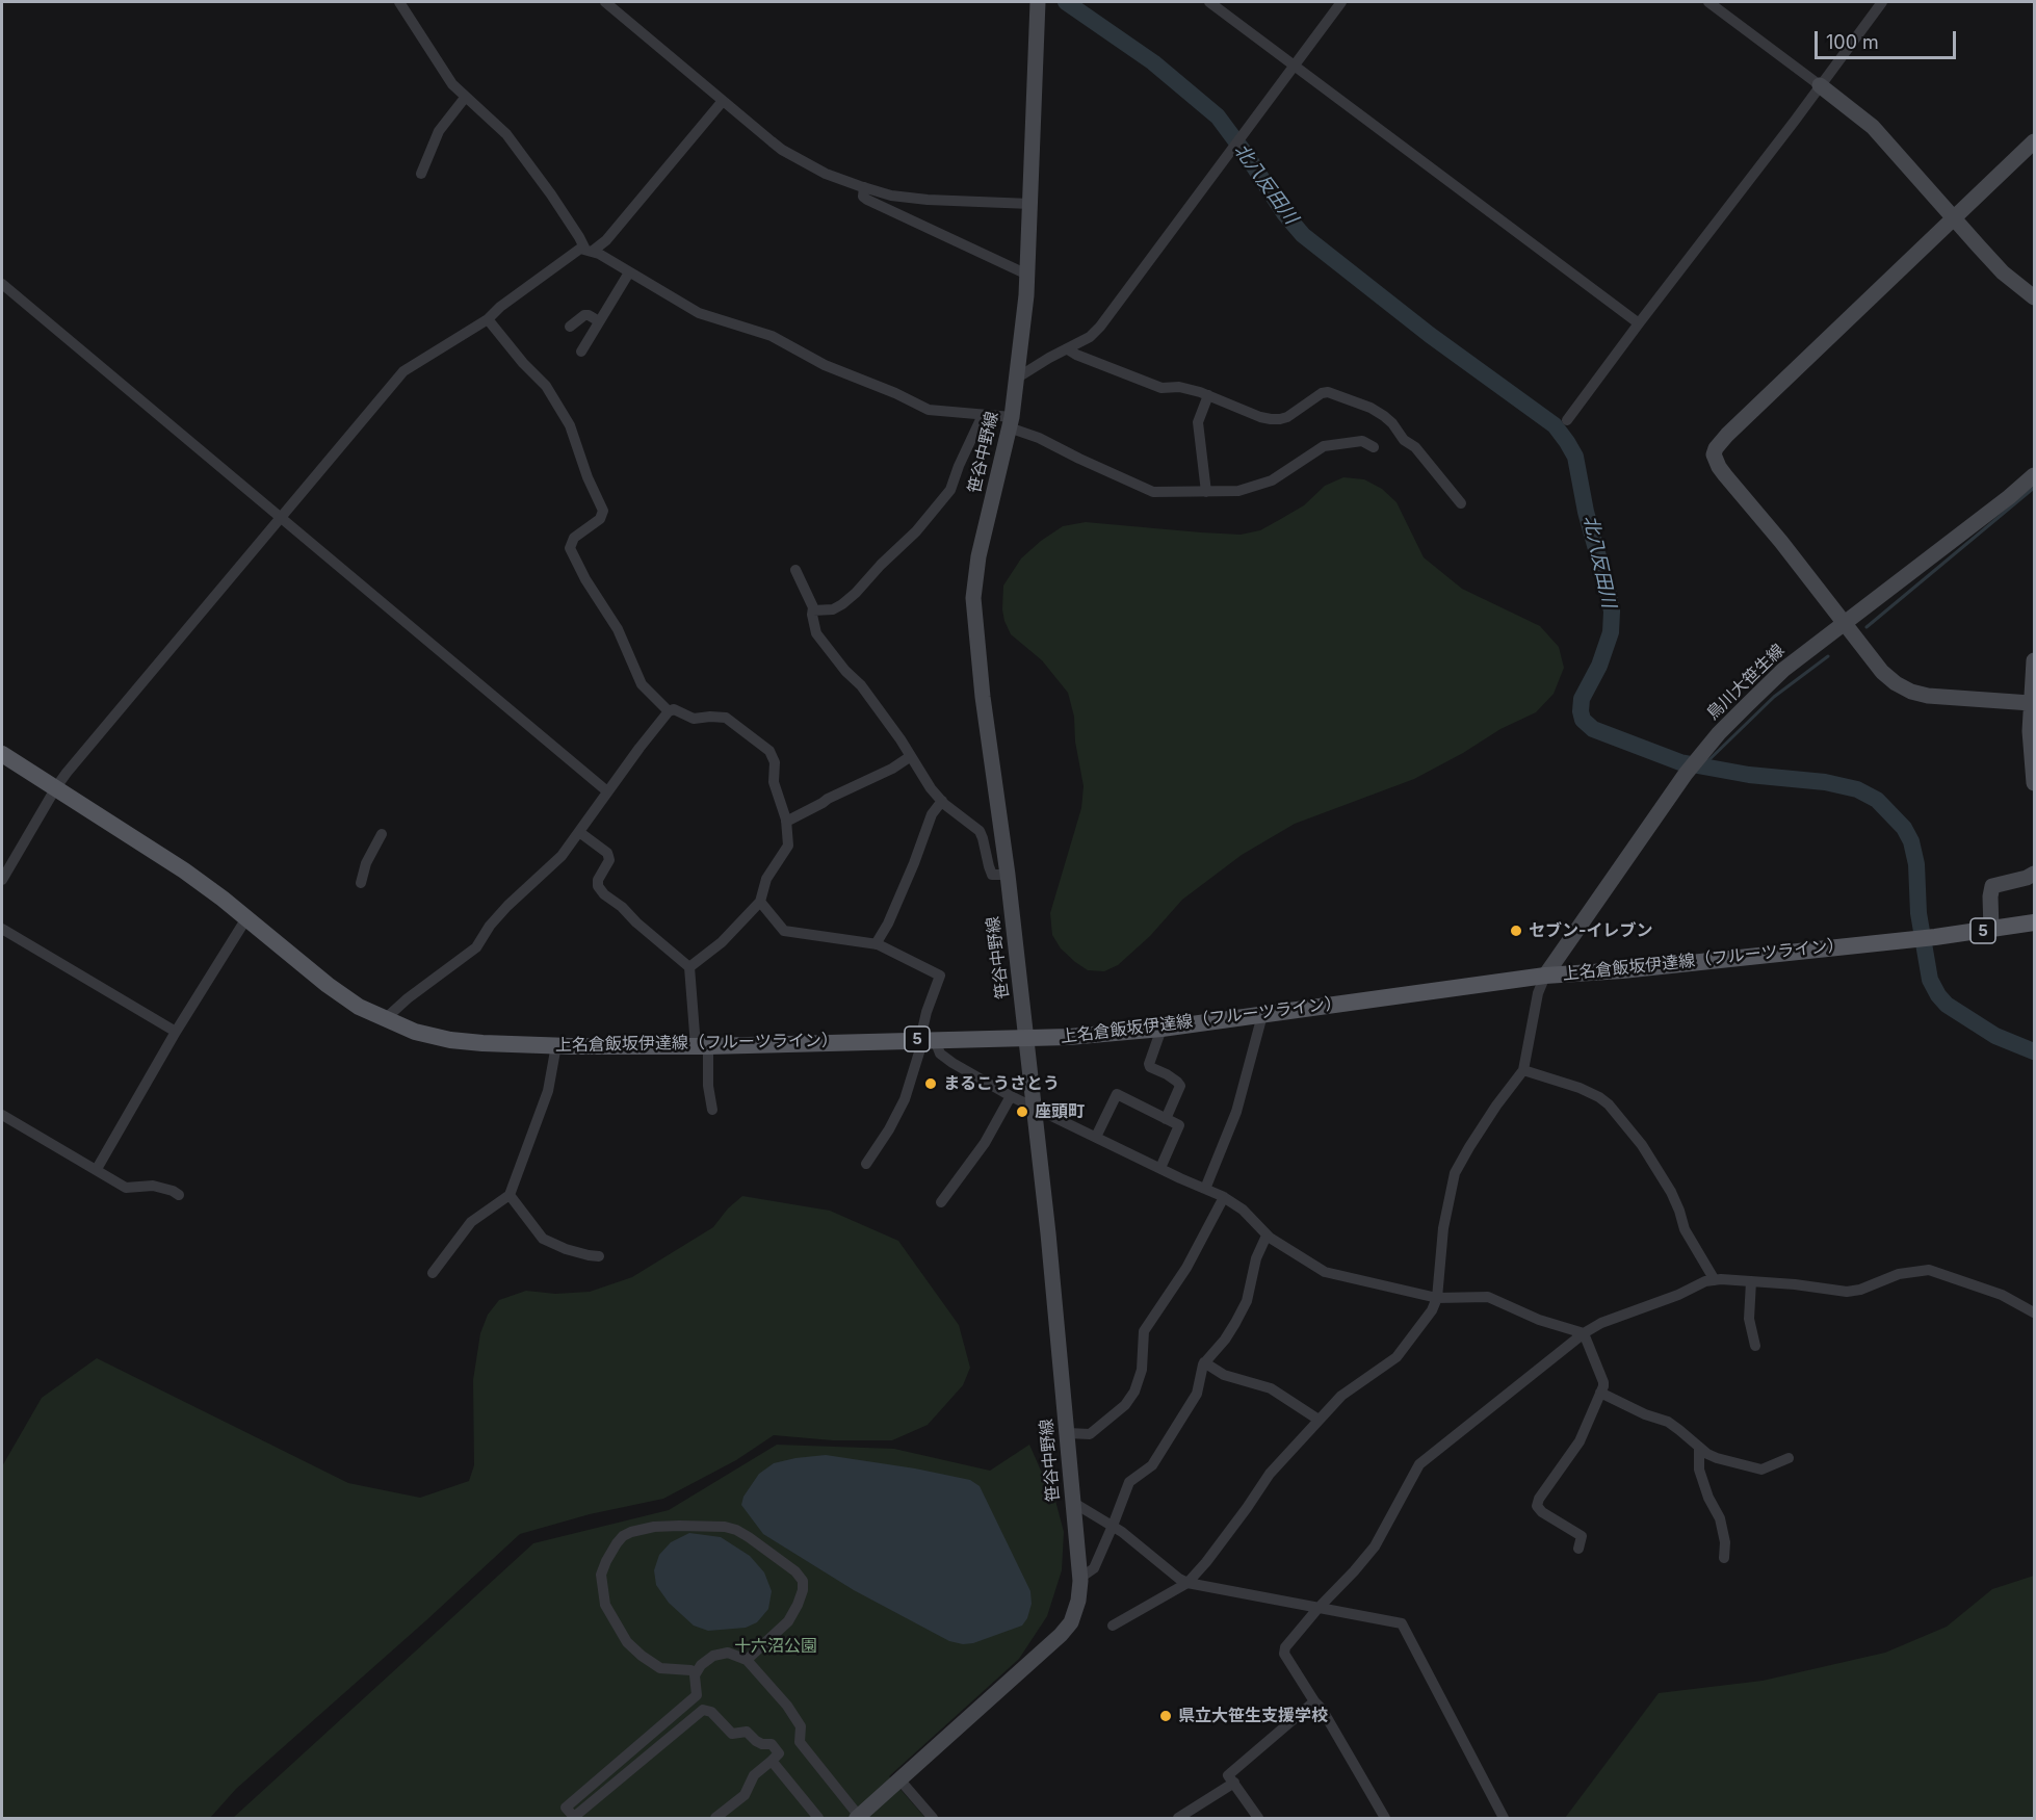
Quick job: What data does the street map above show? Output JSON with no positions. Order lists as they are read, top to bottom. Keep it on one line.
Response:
{"streets":{"main road":["5","上名倉飯坂伊達線（フルーツライン）"],"street":["笹谷中野線","鳥川大笹生線"]},"crossings":[["笹谷中野線","上名倉飯坂伊達線（フルーツライン）"],["鳥川大笹生線","上名倉飯坂伊達線（フルーツライン）"]],"water":["北八反田川"],"parks":["十六沼公園"],"places":["セブン-イレブン","まるこうさとう","座頭町","県立大笹生支援学校"],"scale_bar":"100 m"}
